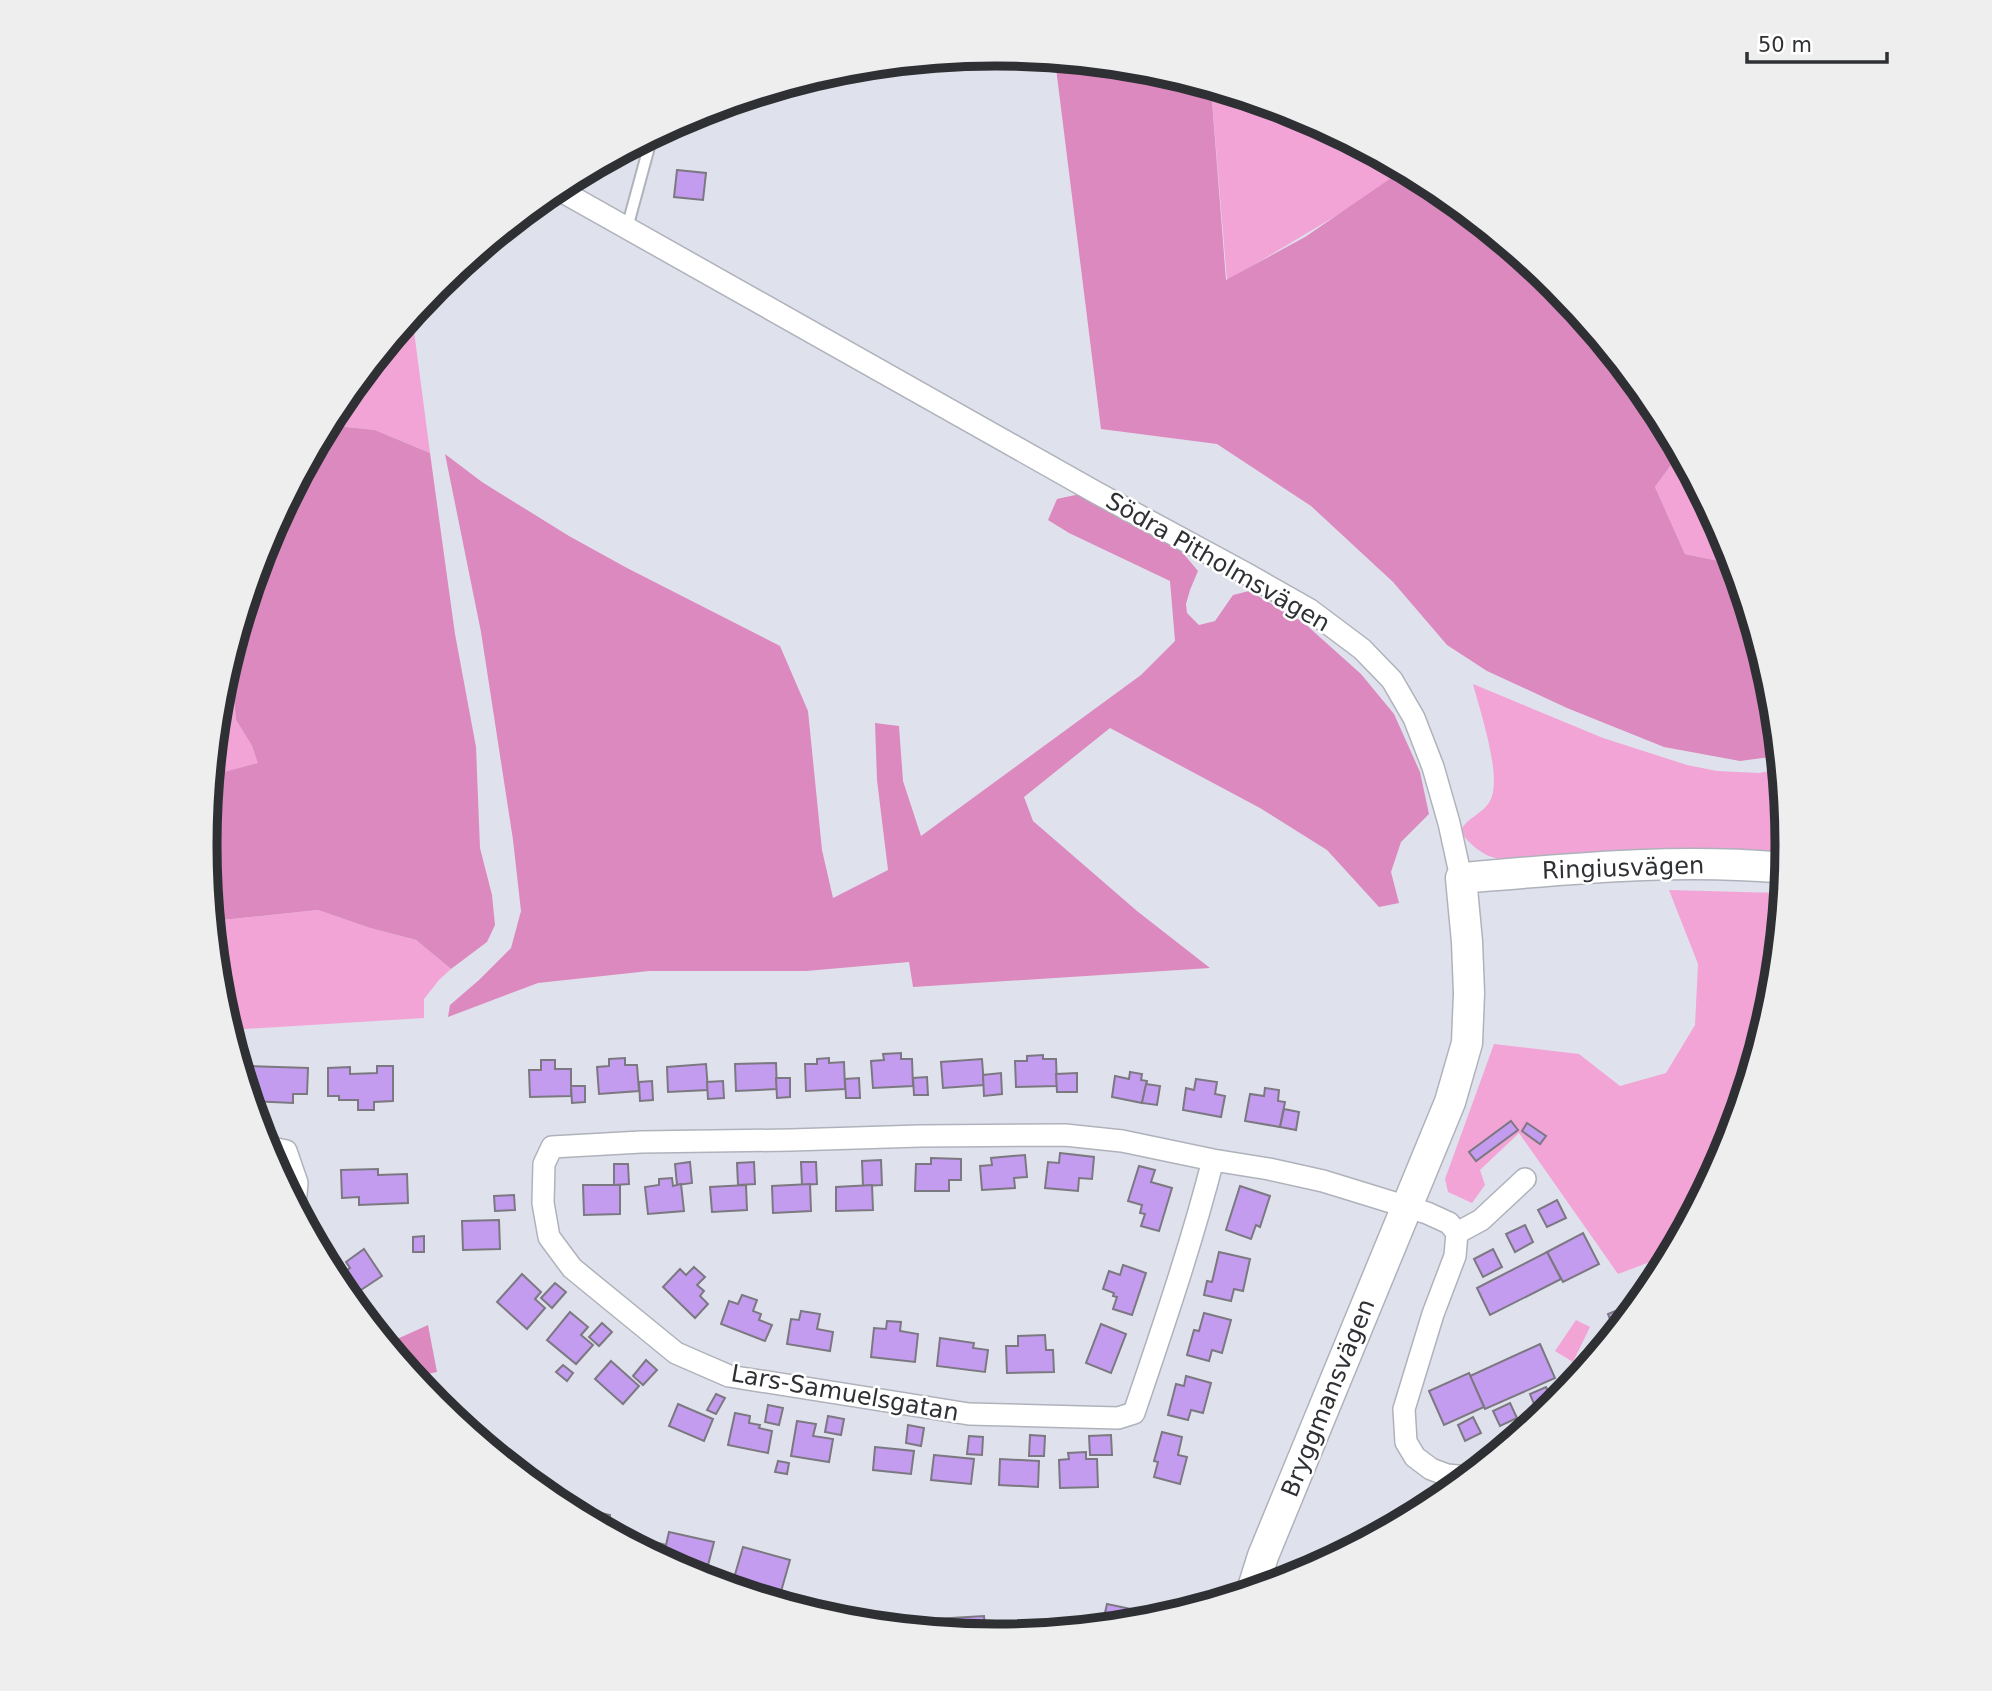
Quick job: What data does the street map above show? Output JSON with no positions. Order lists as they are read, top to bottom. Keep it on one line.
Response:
{"streets":{"street":["Södra Pitholmsvägen","Ringiusvägen","Lars-Samuelsgatan","Bryggmansvägen"]},"crossings":[["Södra Pitholmsvägen","Ringiusvägen"],["Södra Pitholmsvägen","Lars-Samuelsgatan"],["Södra Pitholmsvägen","Bryggmansvägen"],["Lars-Samuelsgatan","Bryggmansvägen"]],"scale_bar":"50 m"}
